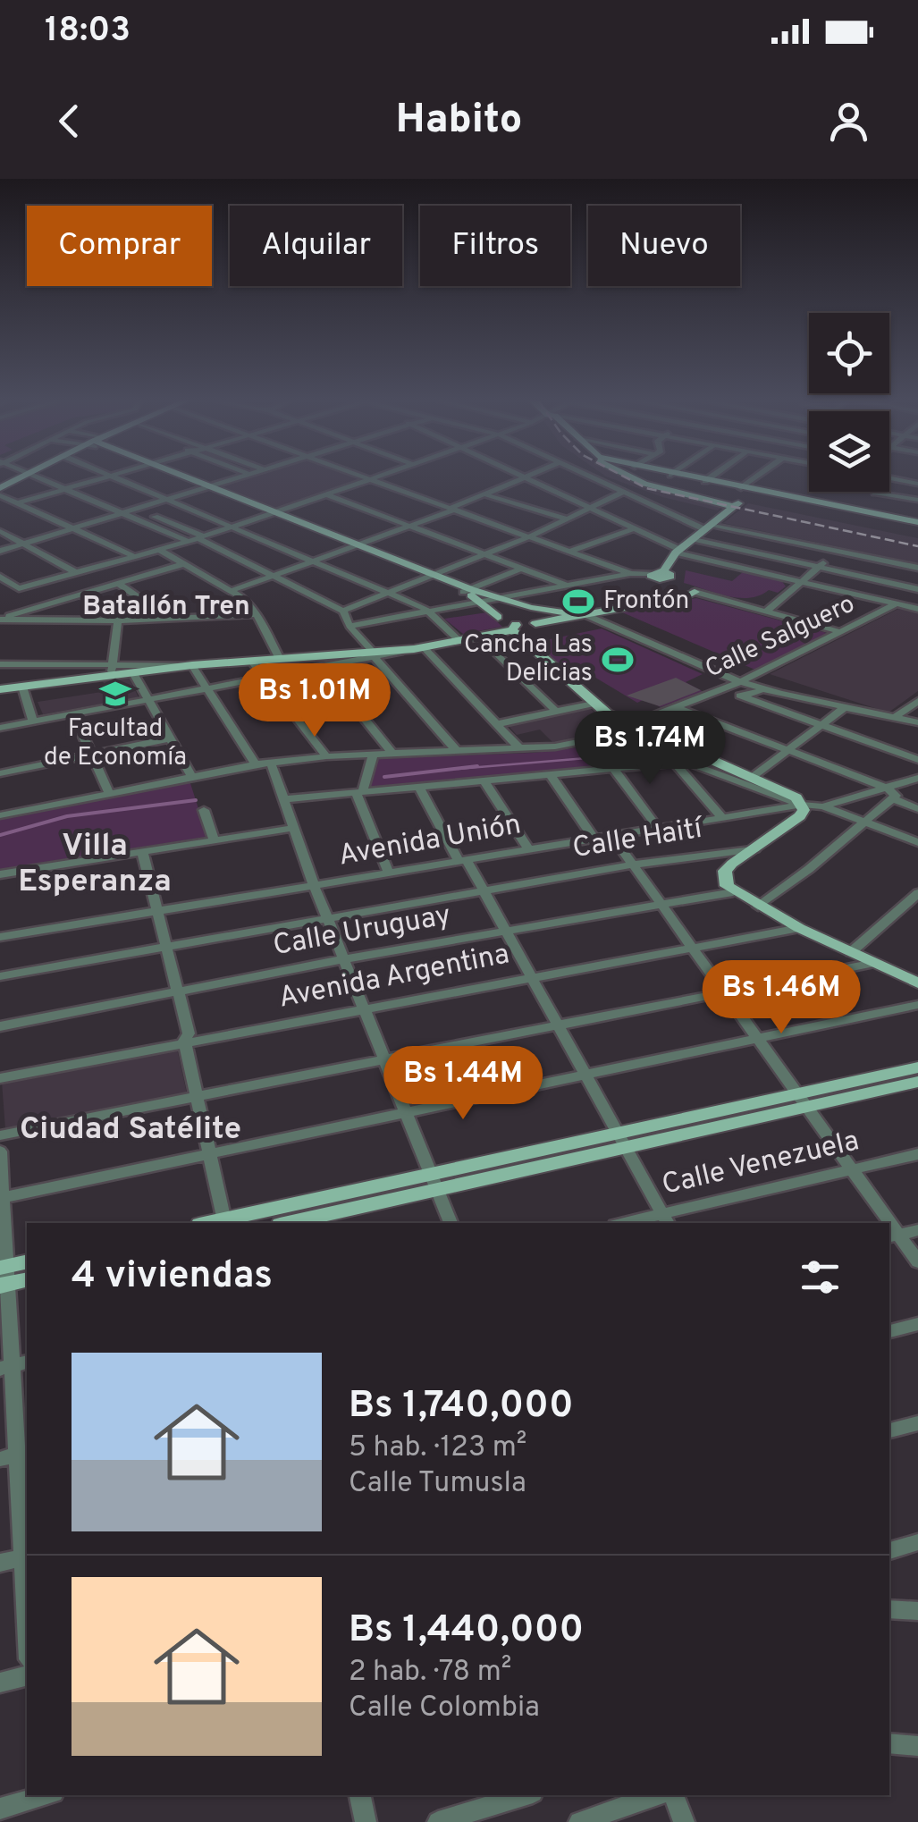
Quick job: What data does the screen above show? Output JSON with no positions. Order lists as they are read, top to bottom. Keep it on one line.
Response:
{"streets":{"street":["Calle Salguero","Calle Haití","Avenida Unión","Calle Uruguay","Avenida Argentina","Calle Venezuela"]},"districts":["Batallón Tren","Villa Esperanza","Ciudad Satélite"],"places":{"sports":["Frontón","Cancha Las Delicias"],"school or university":["Facultad de Economía"]},"page":{"status":"18:03","header":"Habito","chip":["Comprar","Alquilar","Filtros","Nuevo"],"price":["Bs 1.01M","Bs 1.74M","Bs 1.46M","Bs 1.44M"],"heading":"4 viviendas","list":[{"name":"Bs 1,740,000","note":"5 hab. · 123 m² · Calle Tumusla"},{"name":"Bs 1,440,000","note":"2 hab. · 78 m² · Calle Colombia"}]}}
